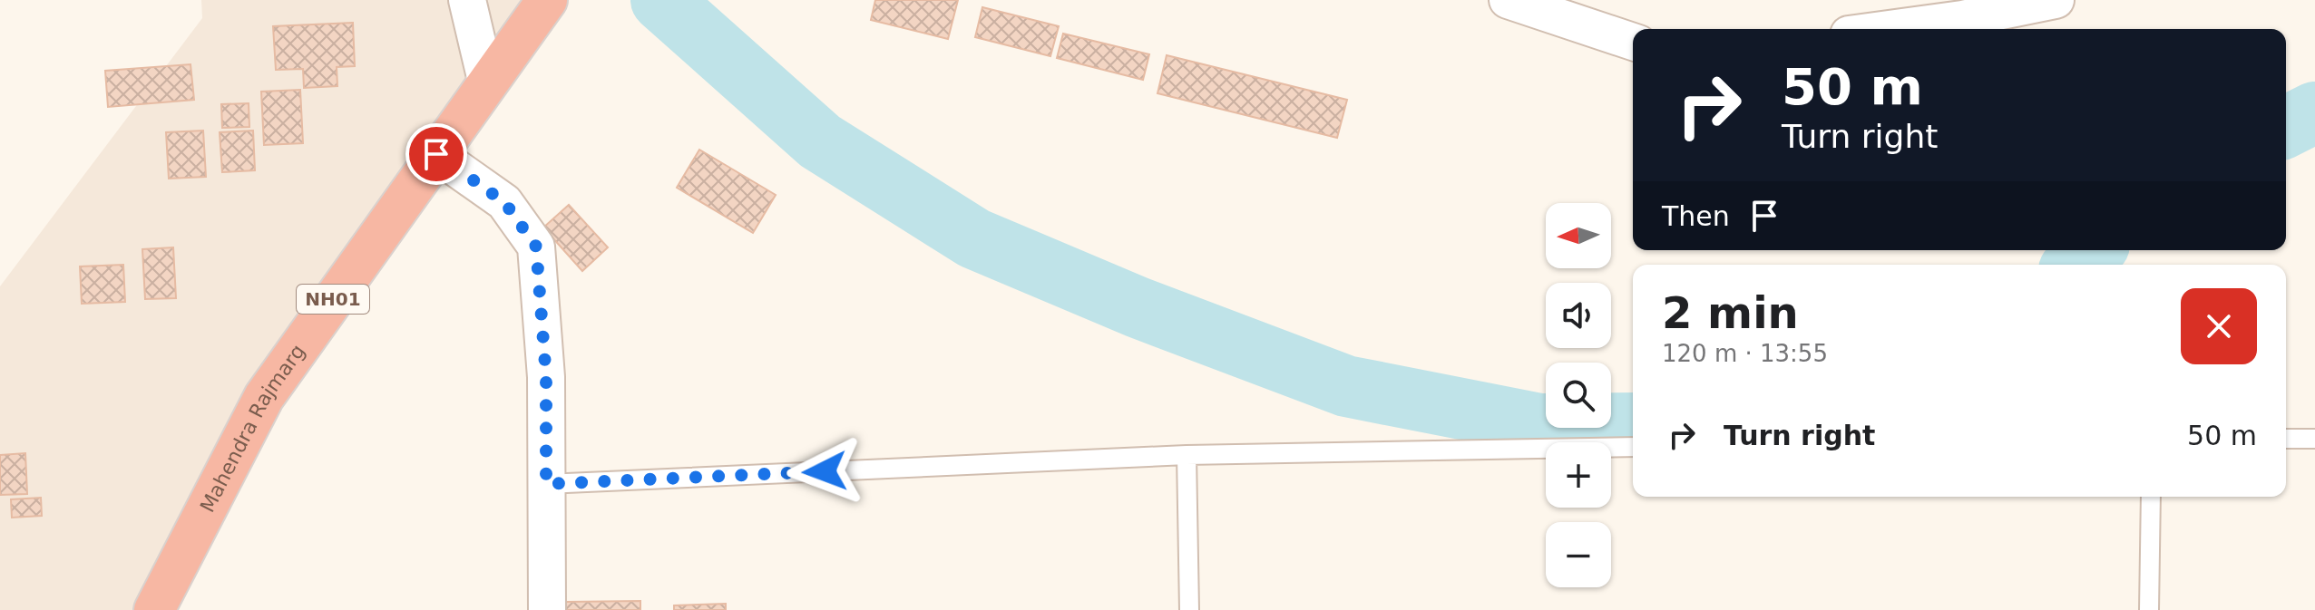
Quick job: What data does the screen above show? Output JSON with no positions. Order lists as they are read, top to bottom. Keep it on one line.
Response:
{"streets":{"highway":["NH01","Mahendra Rajmarg"]},"north":"left","page":{"turn":["50 m","Turn right"],"then":"Then","map_buttons":["+","−"],"heading":["2 min","120 m · 13:55"],"list":[{"name":"Turn right","value":"50 m"}]}}
